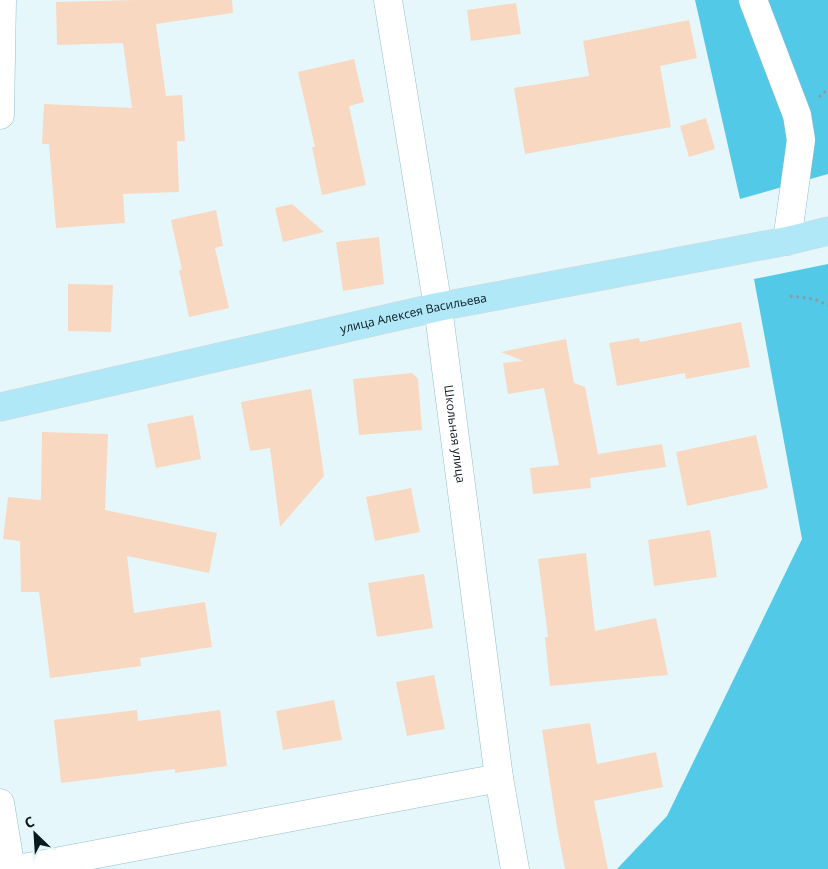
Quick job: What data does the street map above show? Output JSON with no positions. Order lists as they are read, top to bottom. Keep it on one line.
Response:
{"streets":{"main road":["улица Алексея Васильева"],"street":["Школьная улица"]},"crossings":[["улица Алексея Васильева","Школьная улица"]],"north":"top left"}
